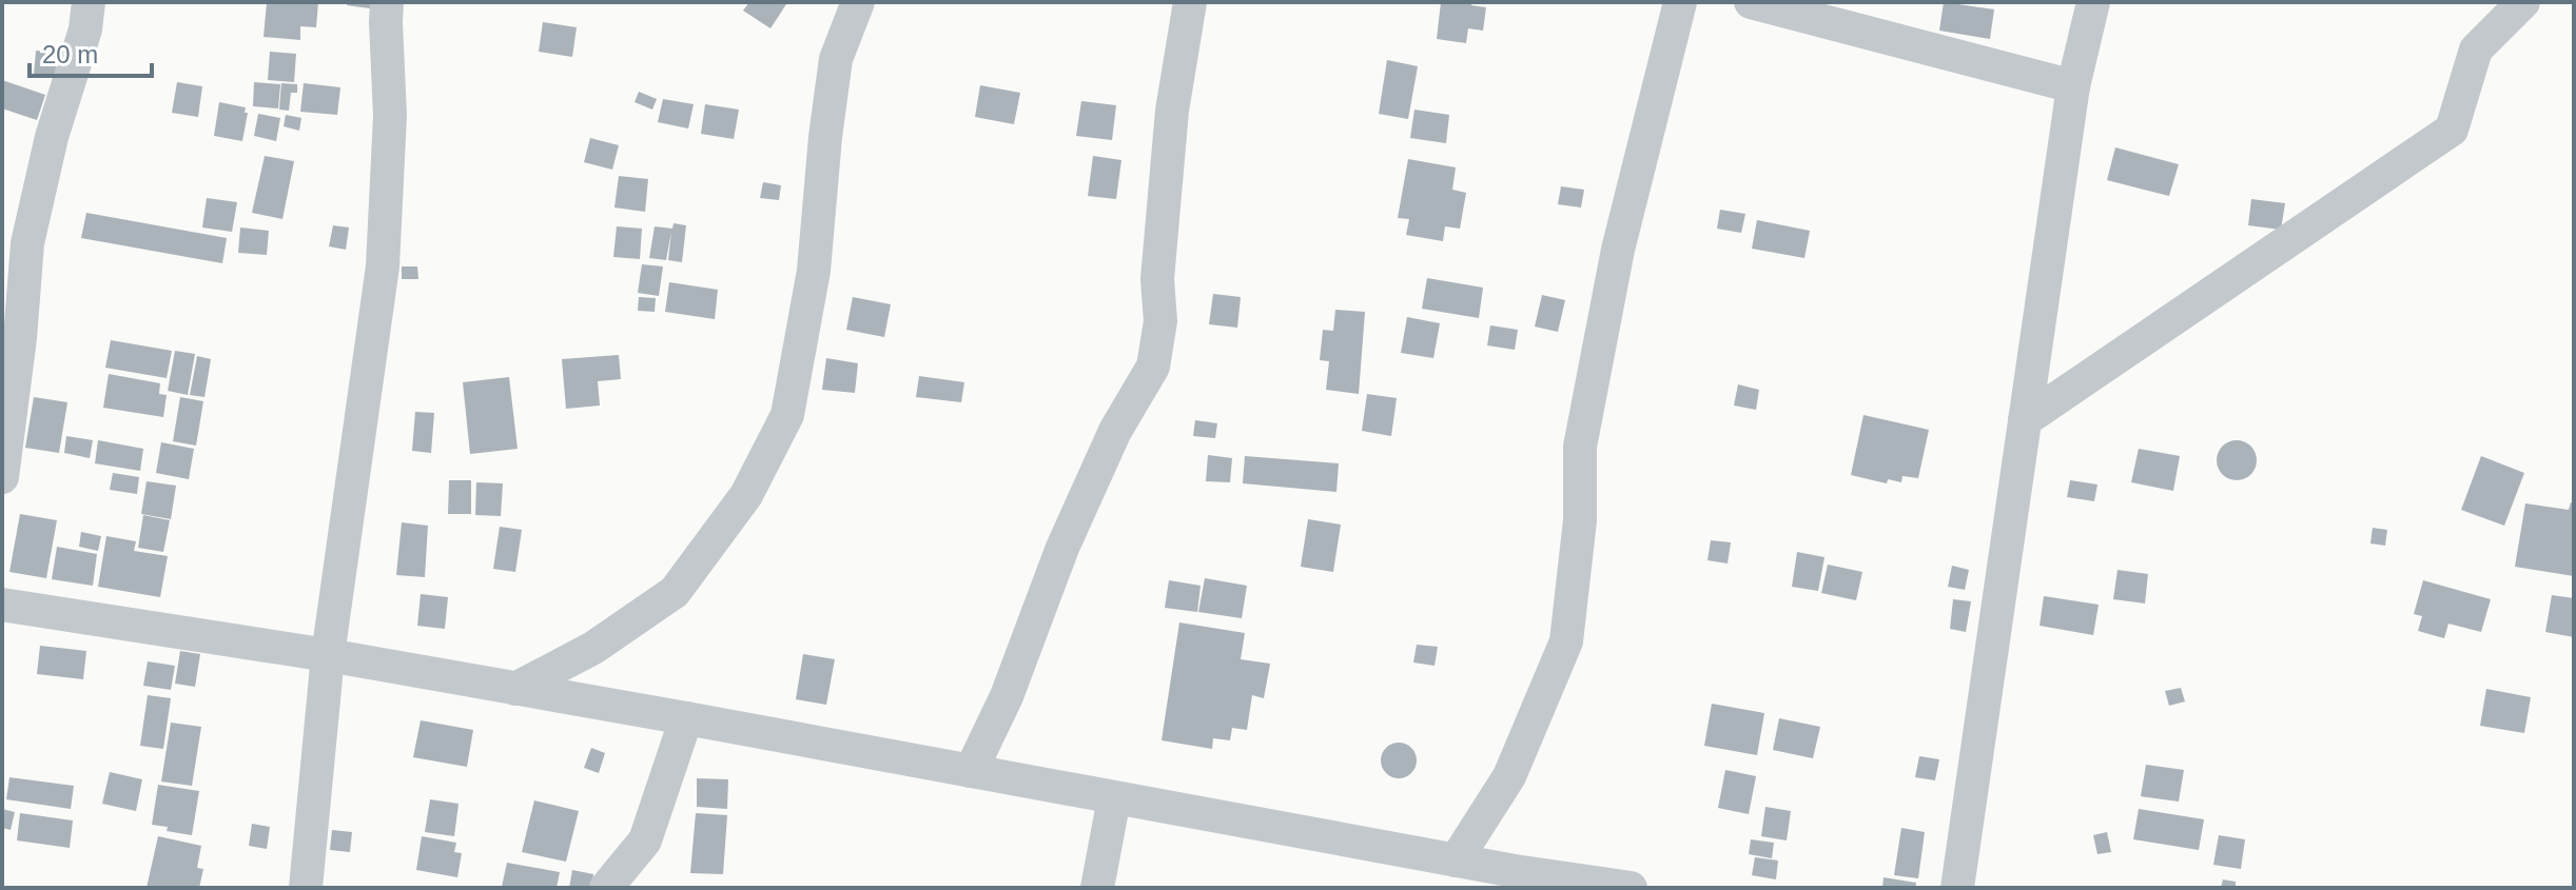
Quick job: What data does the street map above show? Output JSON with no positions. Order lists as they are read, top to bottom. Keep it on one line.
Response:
{"scale_bar":"20 m"}
